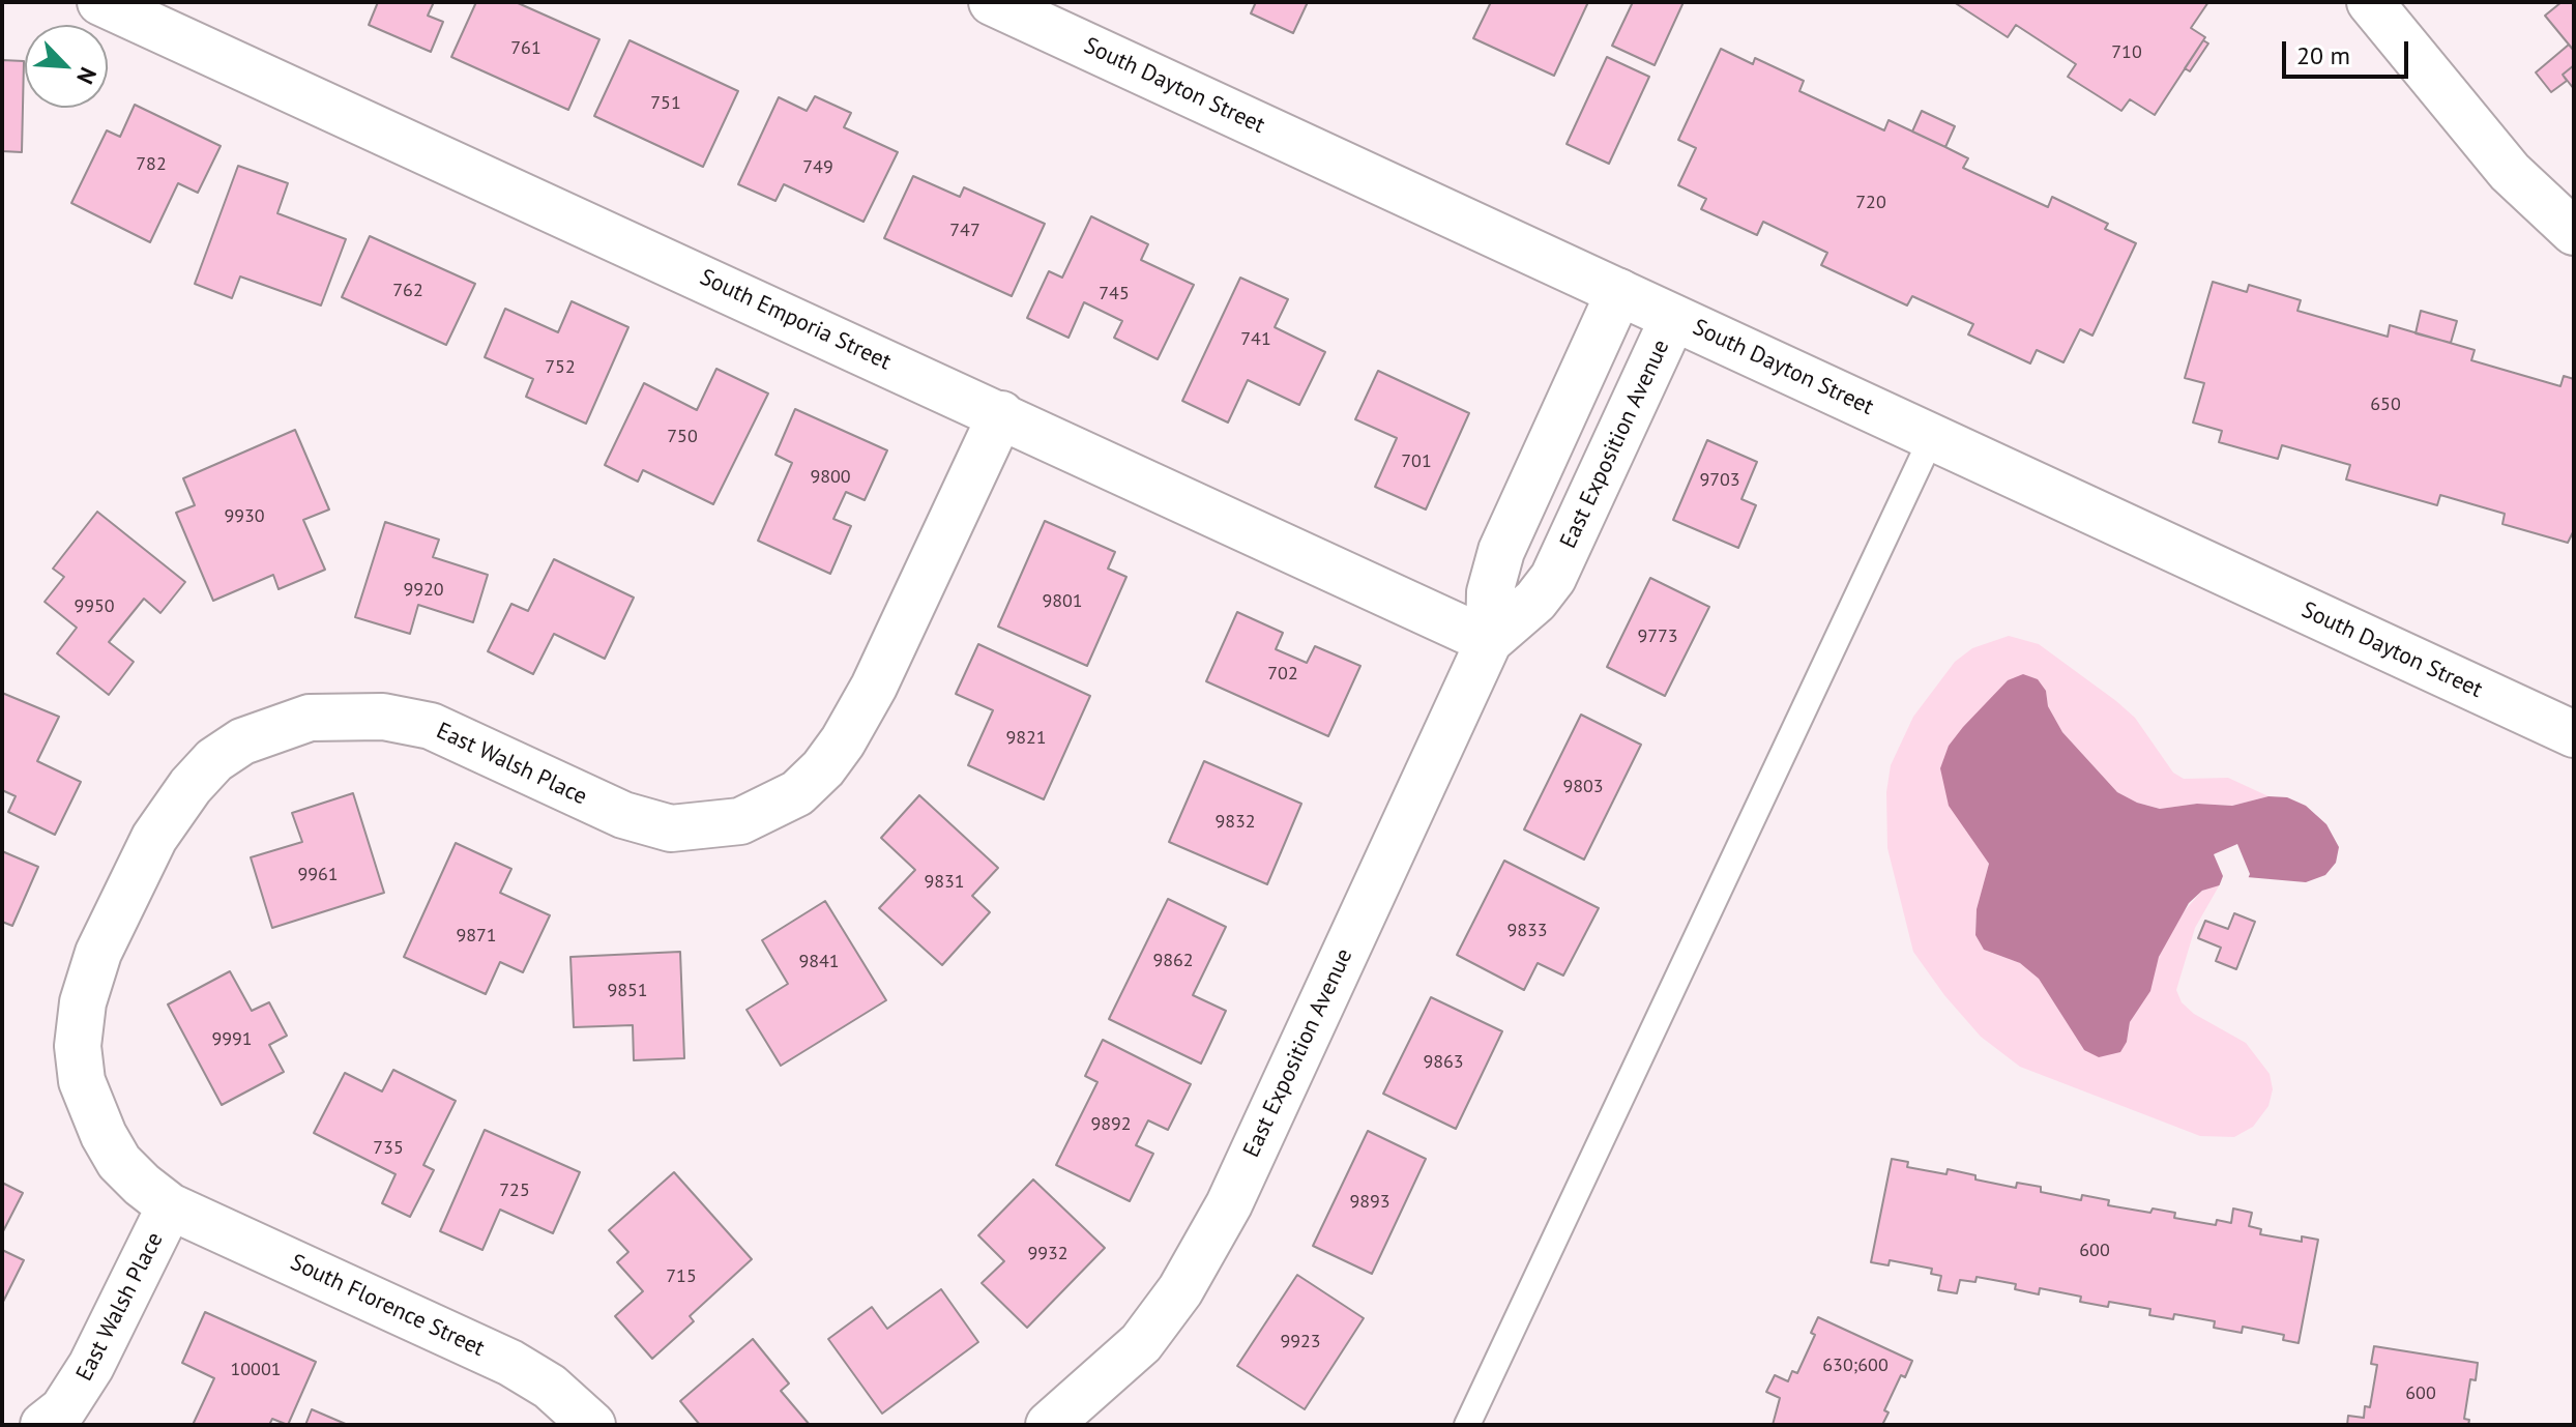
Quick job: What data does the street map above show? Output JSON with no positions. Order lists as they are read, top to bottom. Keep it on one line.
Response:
{"streets":{"street":["South Dayton Street","South Emporia Street","East Exposition Avenue","East Walsh Place","South Florence Street"]},"crossings":[["South Dayton Street","East Exposition Avenue"],["South Emporia Street","East Exposition Avenue"],["South Emporia Street","East Walsh Place"],["East Walsh Place","South Florence Street"]],"house_numbers":["761","710","751","782","749","720","747","762","745","741","752","650","750","701","9800","9703","9930","9920","9801","9950","9773","702","9821","9803","9832","9961","9831","9833","9871","9862","9841","9851","9991","9863","9892","735","725","9893","600","9932","715","9923","630;600","10001","600"],"scale_bar":"20 m","north":"bottom right"}
